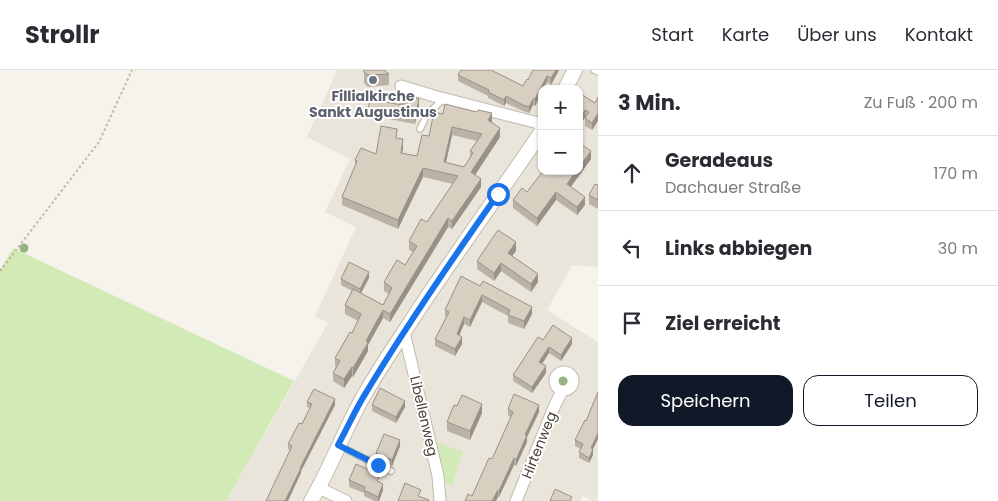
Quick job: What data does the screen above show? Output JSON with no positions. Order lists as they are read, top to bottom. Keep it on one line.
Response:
{"streets":{"street":["Libellenweg","Hirtenweg"]},"places":["Fillialkirche Sankt Augustinus"],"page":{"header":"Strollr","nav":["Start","Karte","Über uns","Kontakt"],"heading":["3 Min.","Zu Fuß · 200 m"],"map_buttons":["+","−"],"list":[["Geradeaus","Dachauer Straße","170 m"],["Links abbiegen","30 m"],"Ziel erreicht"],"buttons":["Speichern","Teilen"]}}
